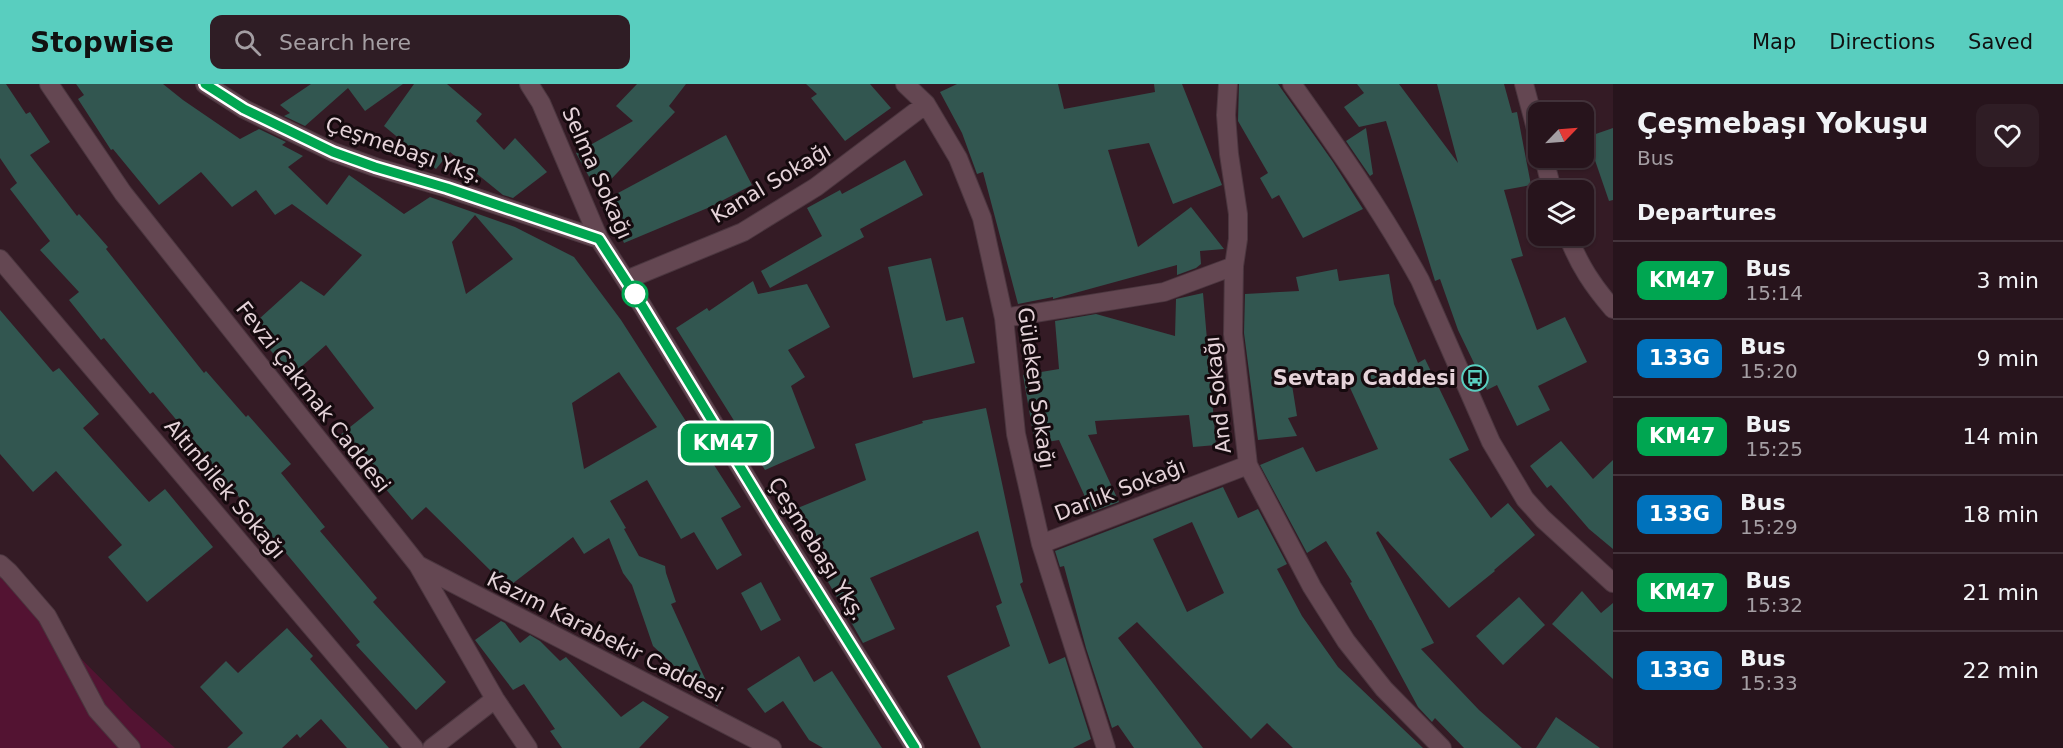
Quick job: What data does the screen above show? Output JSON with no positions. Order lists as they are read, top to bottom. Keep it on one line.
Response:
{"streets":{"street":["Çeşmebaşı Ykş.","Selma Sokağı","Kanal Sokağı","Güleken Sokağı","And Sokağı","Fevzi Çakmak Caddesi","Altınbilek Sokağı","Darlık Sokağı","Kazım Karabekir Caddesi"]},"crossings":[["Çeşmebaşı Ykş.","Selma Sokağı"],["Çeşmebaşı Ykş.","Kanal Sokağı"],["Selma Sokağı","Kanal Sokağı"],["Kanal Sokağı","Güleken Sokağı"],["Güleken Sokağı","Darlık Sokağı"],["And Sokağı","Darlık Sokağı"],["Fevzi Çakmak Caddesi","Kazım Karabekir Caddesi"]],"places":{"bus stop":["Sevtap Caddesi"]},"lines":["bus line KM47"],"north":"top right","page":{"header":"Stopwise","search":"Search here","nav":["Map","Directions","Saved"],"on_map":"KM47","heading":[["Çeşmebaşı Yokuşu","Bus"],"Departures"],"list":[{"mark":"KM47","name":"Bus","note":"15:14","value":"3 min"},{"mark":"133G","name":"Bus","note":"15:20","value":"9 min"},{"mark":"KM47","name":"Bus","note":"15:25","value":"14 min"},{"mark":"133G","name":"Bus","note":"15:29","value":"18 min"},{"mark":"KM47","name":"Bus","note":"15:32","value":"21 min"},{"mark":"133G","name":"Bus","note":"15:33","value":"22 min"}]}}
